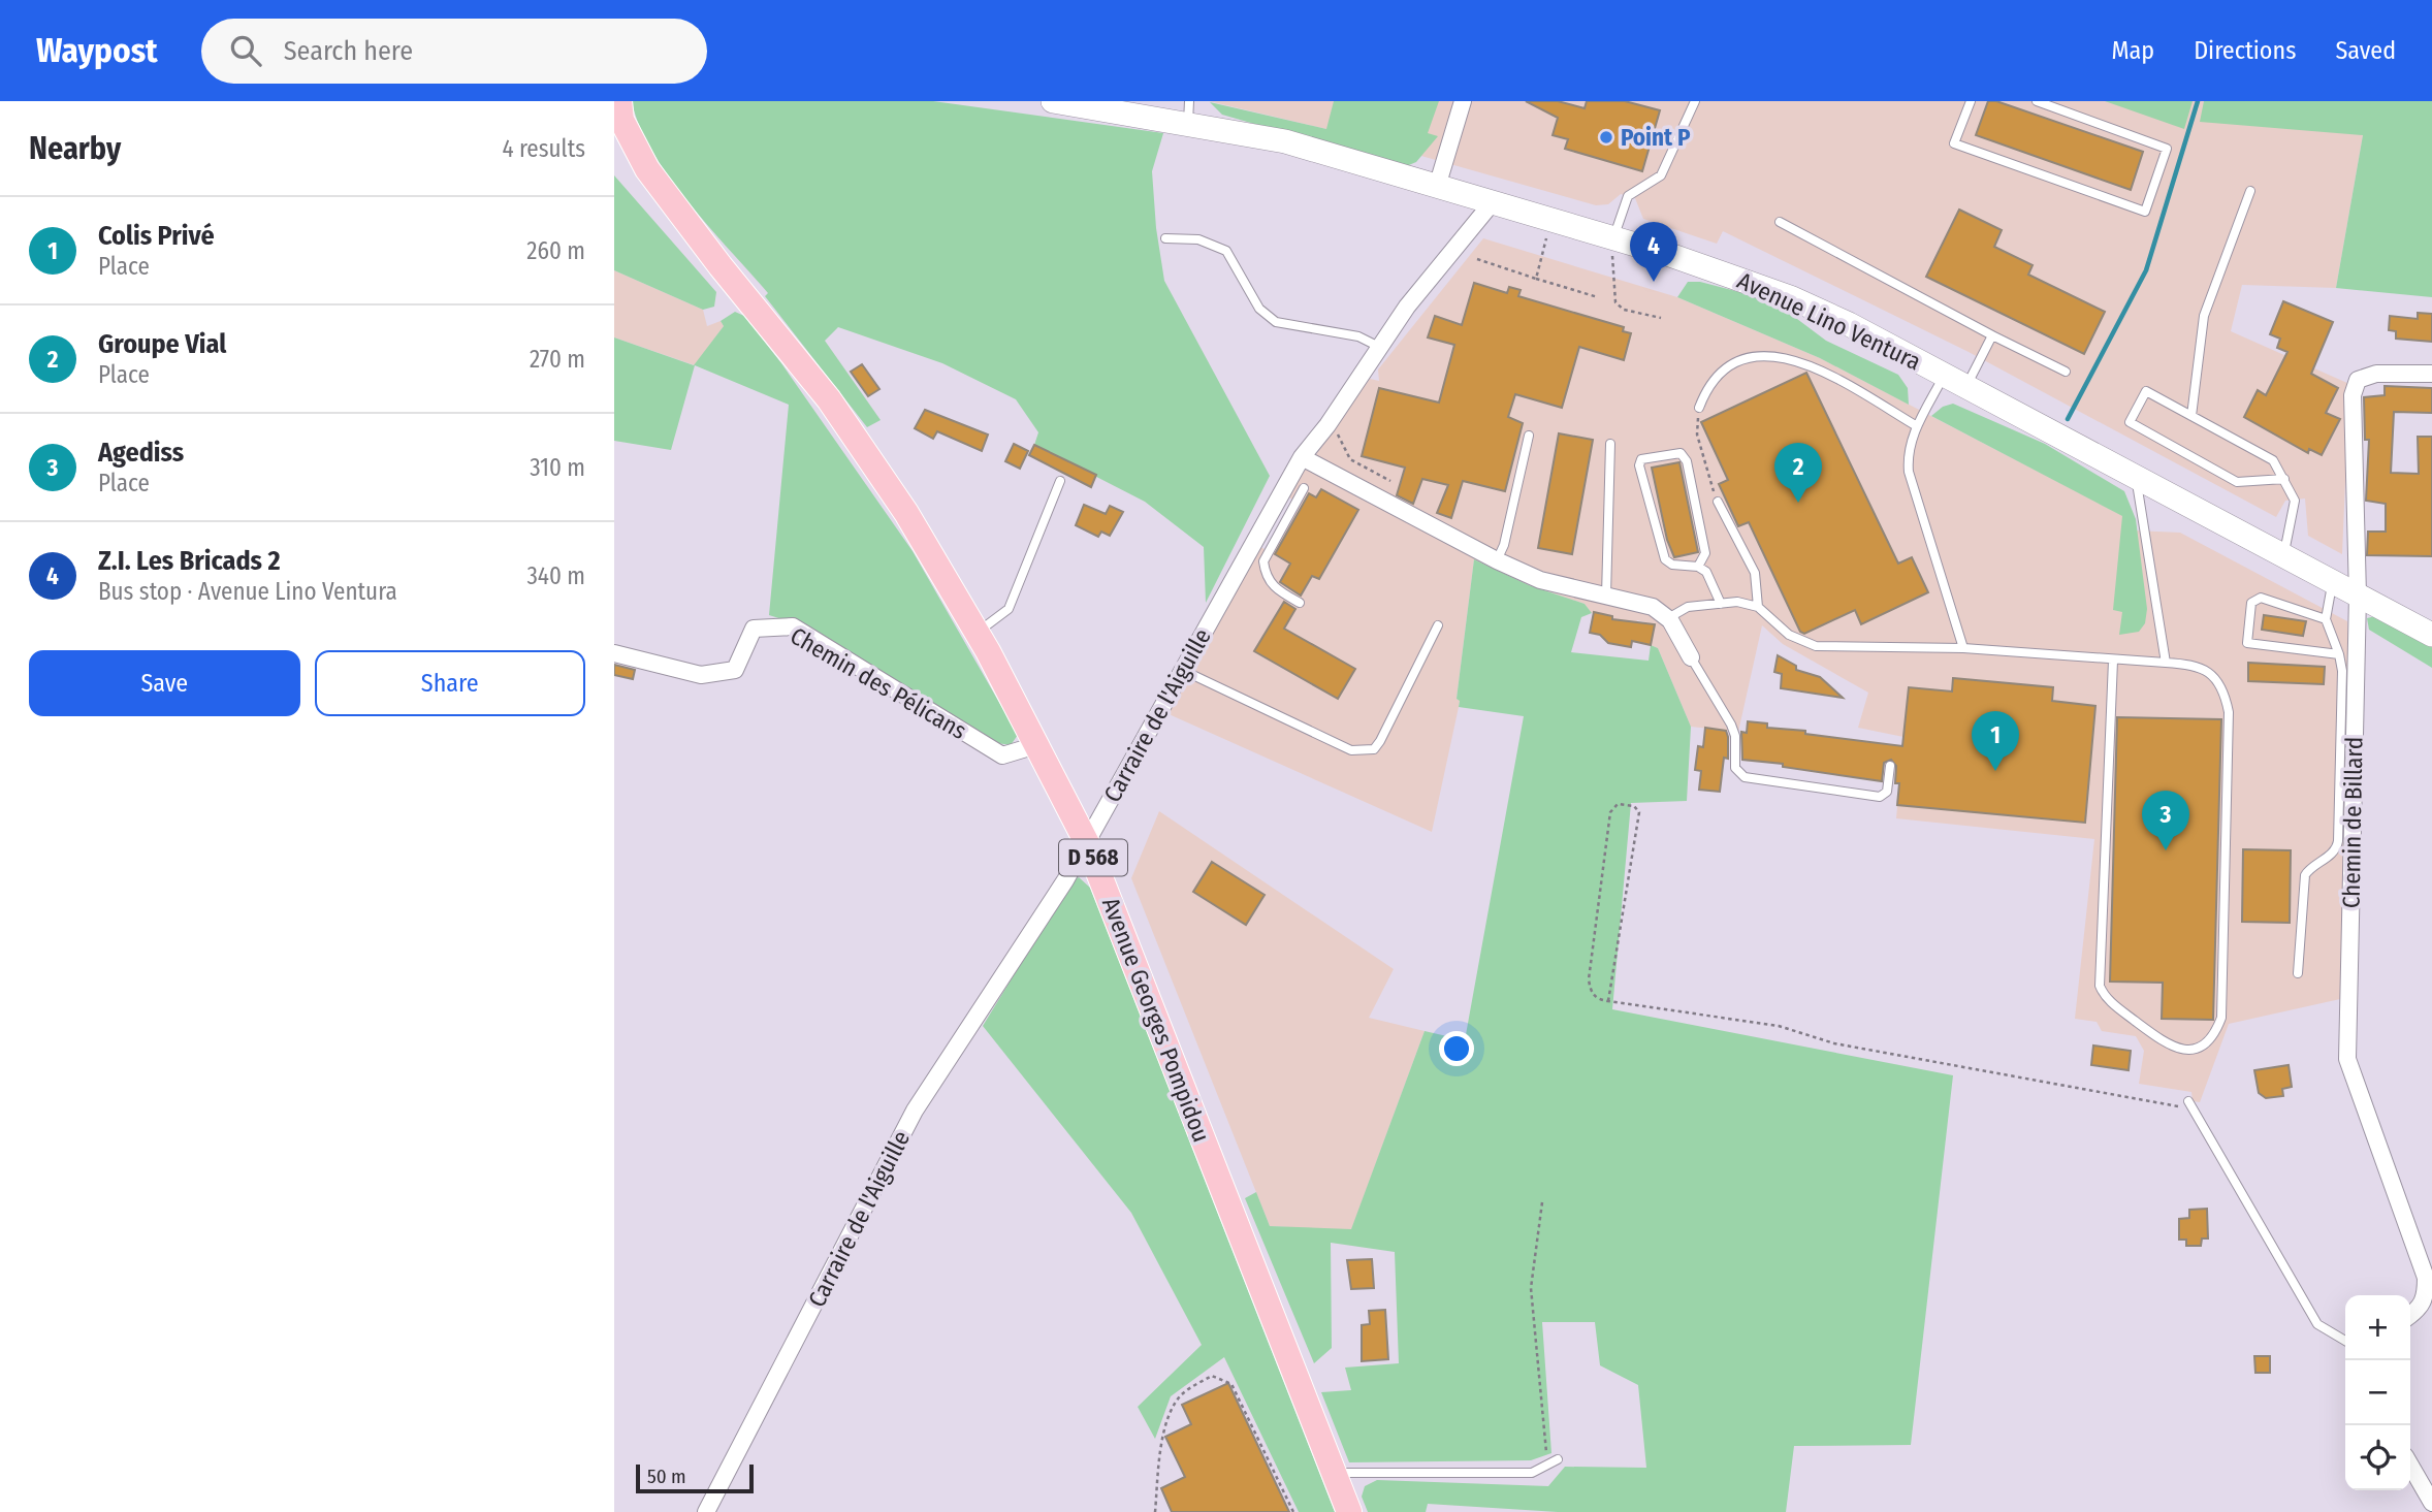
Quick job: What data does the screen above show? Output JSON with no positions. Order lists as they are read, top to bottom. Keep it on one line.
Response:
{"streets":{"main road":["Avenue Lino Ventura","D 568","Avenue Georges Pompidou"],"street":["Chemin des Pélicans","Carraire de l'Aiguille","Chemin de Billard"]},"crossings":[["Avenue Lino Ventura","Carraire de l'Aiguille"],["Avenue Lino Ventura","Chemin de Billard"],["Chemin des Pélicans","Avenue Georges Pompidou"],["Carraire de l'Aiguille","Avenue Georges Pompidou"]],"places":["Point P"],"scale_bar":"50 m","page":{"header":"Waypost","search":"Search here","nav":["Map","Directions","Saved"],"heading":["Nearby","4 results"],"list":[{"mark":"1","name":"Colis Privé","note":"Place","value":"260 m"},{"mark":"2","name":"Groupe Vial","note":"Place","value":"270 m"},{"mark":"3","name":"Agediss","note":"Place","value":"310 m"},{"mark":"4","name":"Z.I. Les Bricads 2","note":"Bus stop · Avenue Lino Ventura","value":"340 m"}],"pins":["4","2","1","3"],"buttons":["Save","Share"],"map_buttons":["+","−"],"scale":"50 m"}}
